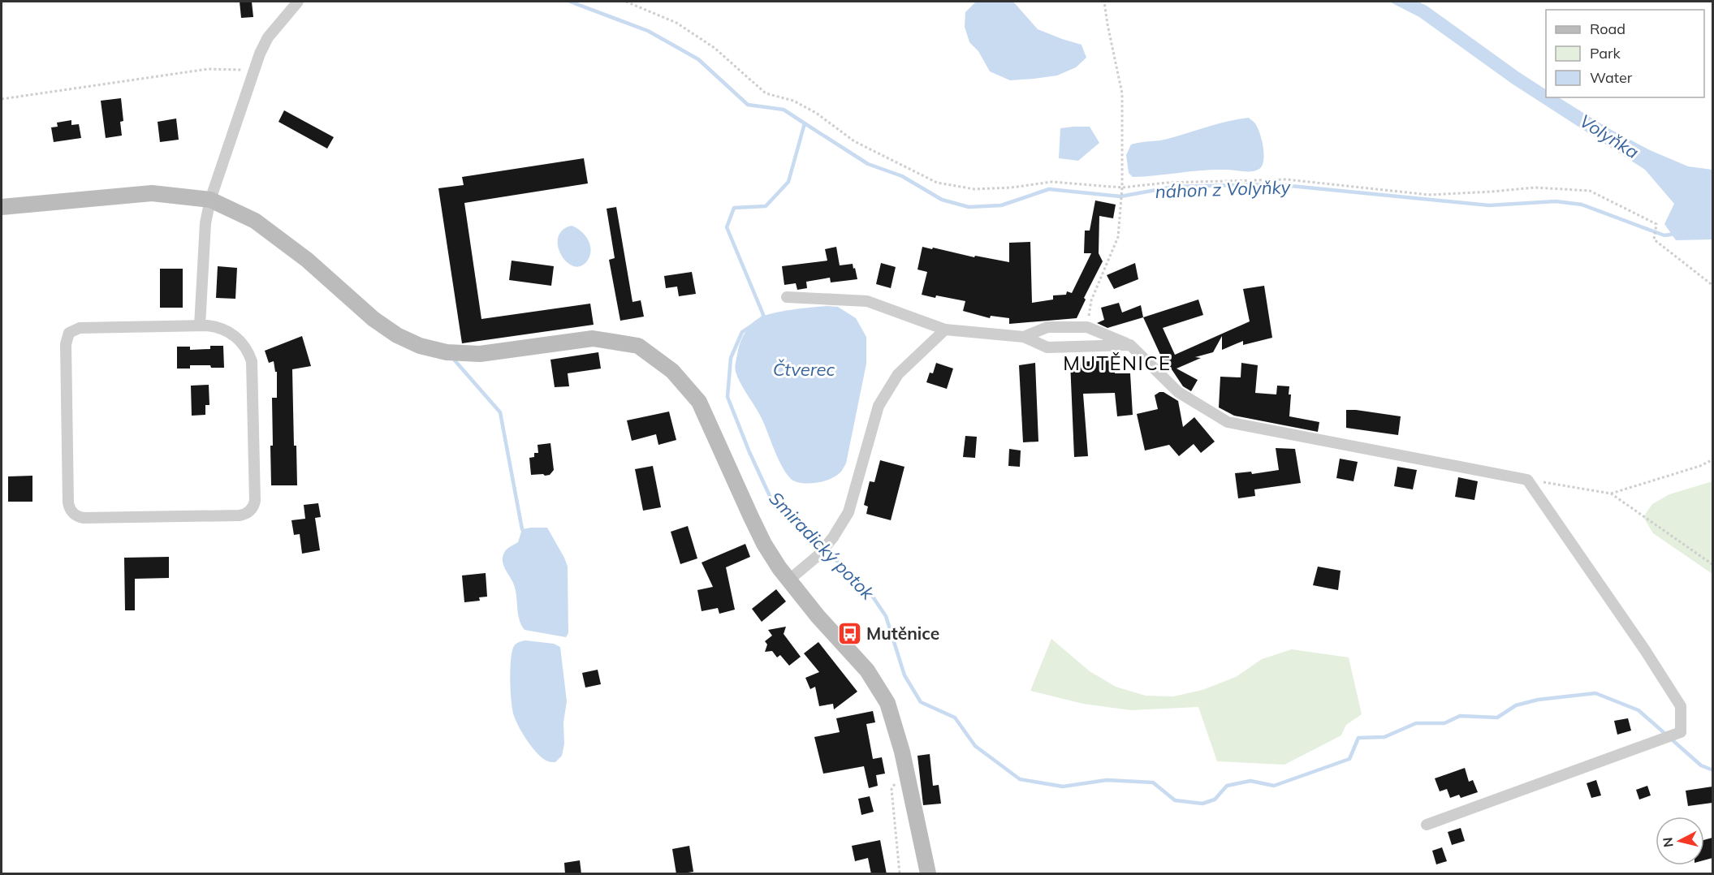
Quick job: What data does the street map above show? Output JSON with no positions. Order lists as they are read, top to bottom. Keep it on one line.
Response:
{"districts":["MUTĚNICE"],"water":["Volyňka","náhon z Volyňky","Čtverec","Smiradický potok"],"places":{"bus stop":["Mutěnice"]},"legend":["Road","Park","Water"],"north":"left"}
